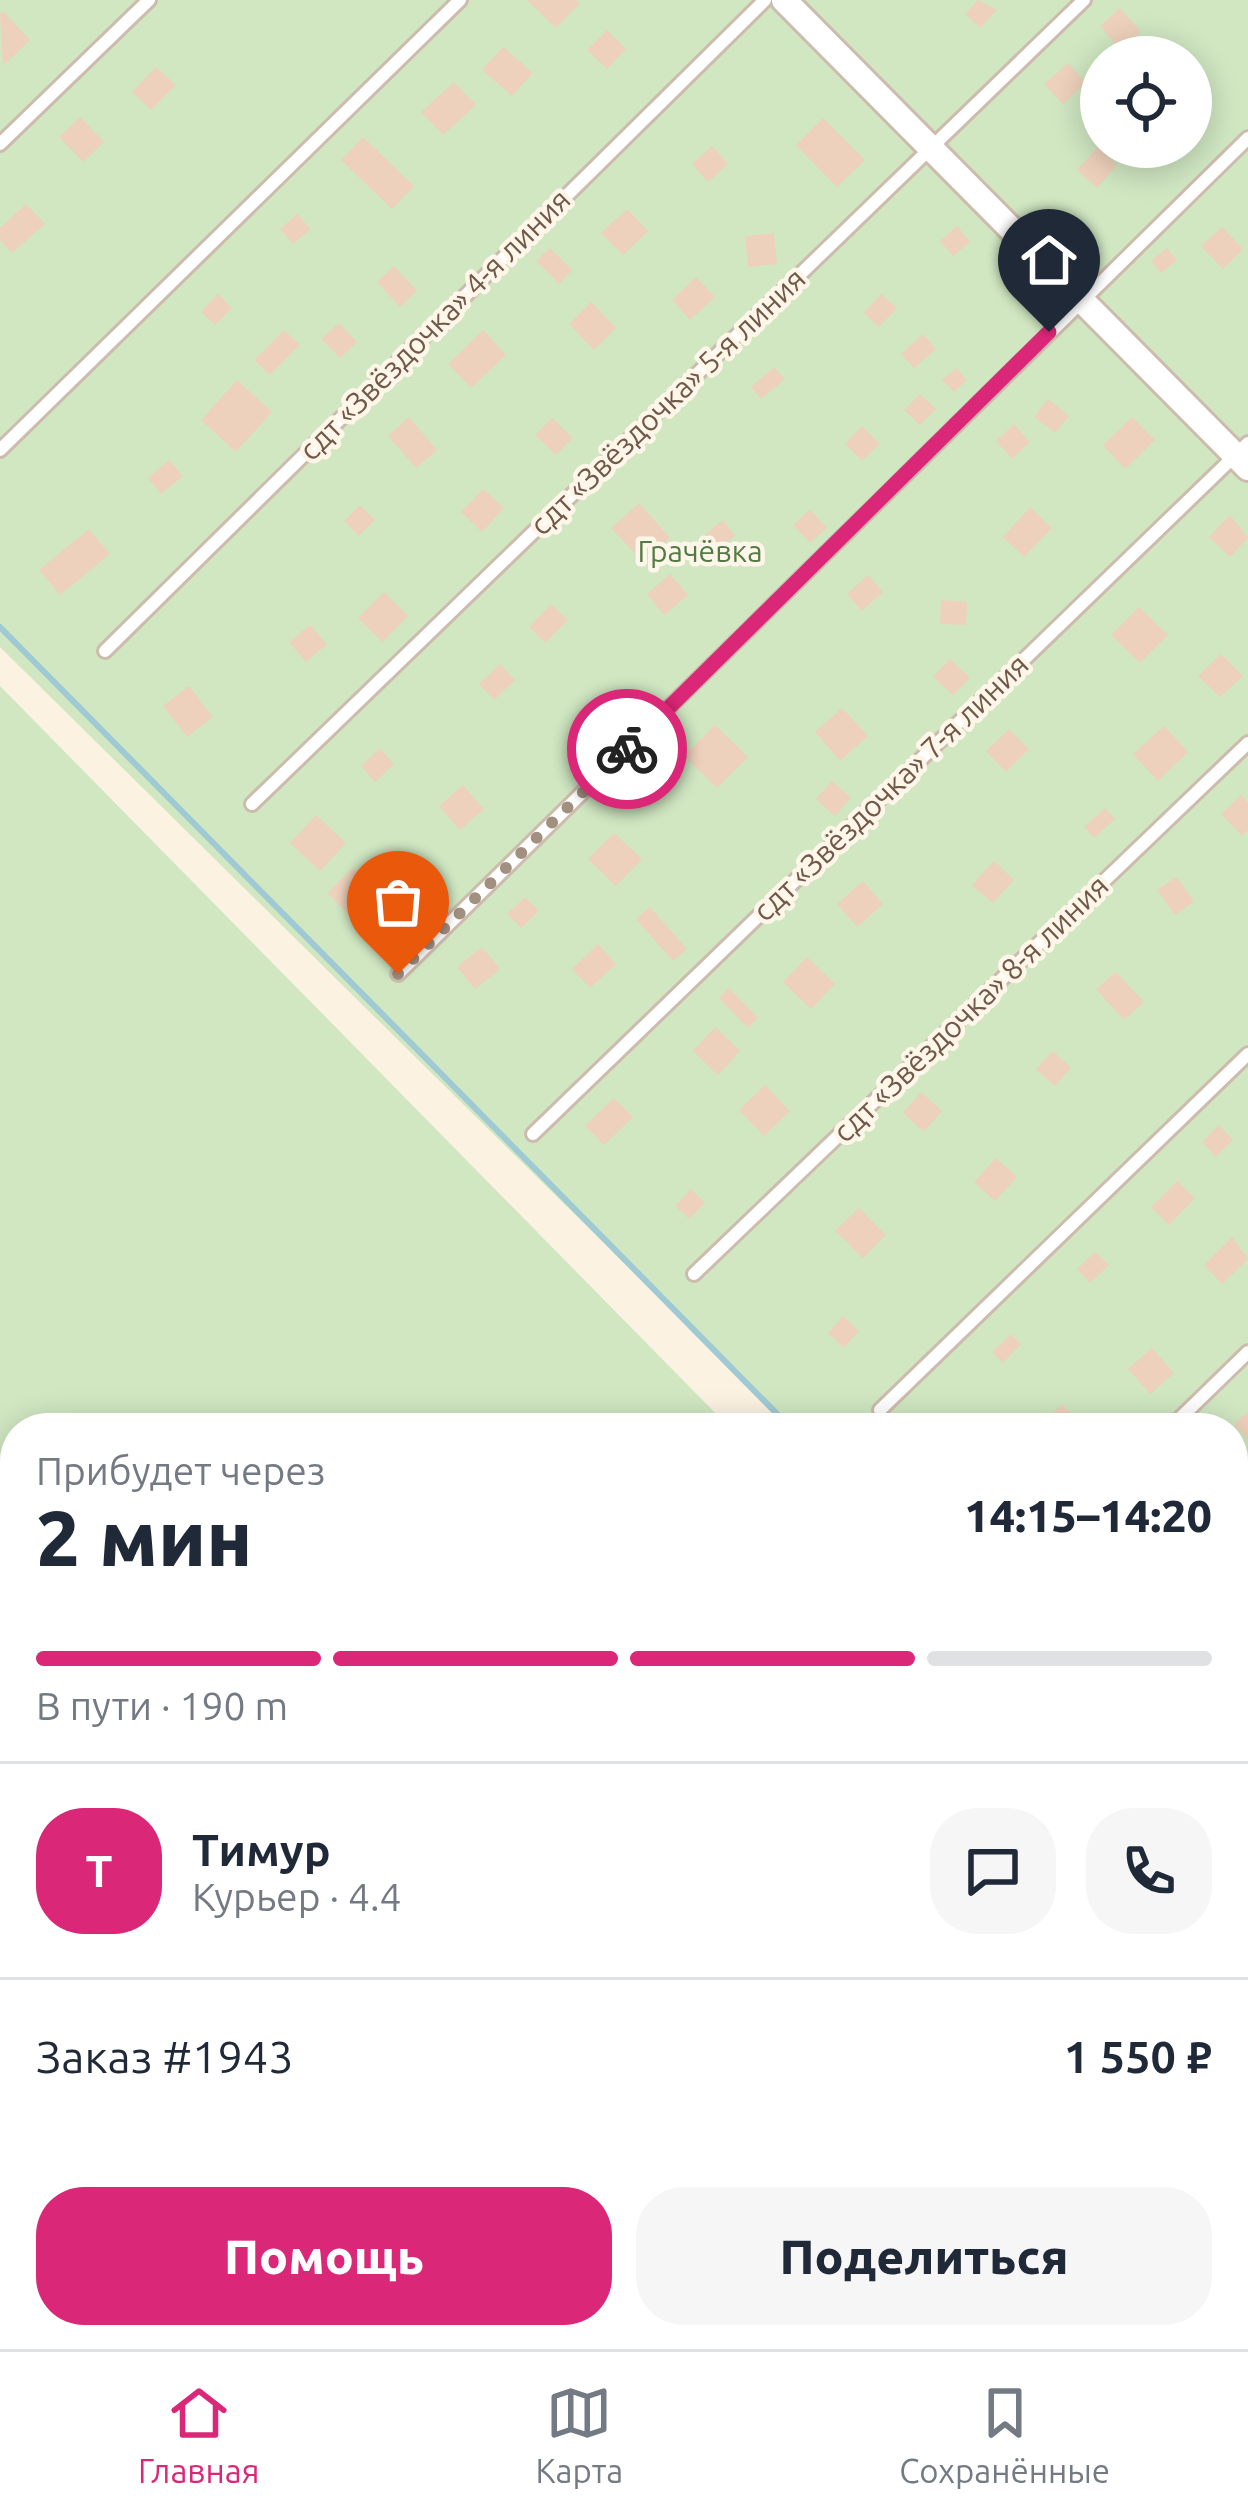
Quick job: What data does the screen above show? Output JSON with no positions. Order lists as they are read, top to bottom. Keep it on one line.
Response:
{"streets":{"lane":["сдт «Звёздочка» 4-я линия","сдт «Звёздочка» 5-я линия","сдт «Звёздочка» 7-я линия","сдт «Звёздочка» 8-я линия"]},"parks":["Грачёвка"],"page":{"heading":["2 мин","Прибудет через","14:15–14:20"],"panel":["Тимур","Курьер · 4.4","Заказ #1943","1 550 ₽"],"bar":"В пути · 190 m","round":"Т","buttons":["Помощь","Поделиться"],"tabs":["Главная","Карта","Сохранённые"]}}
